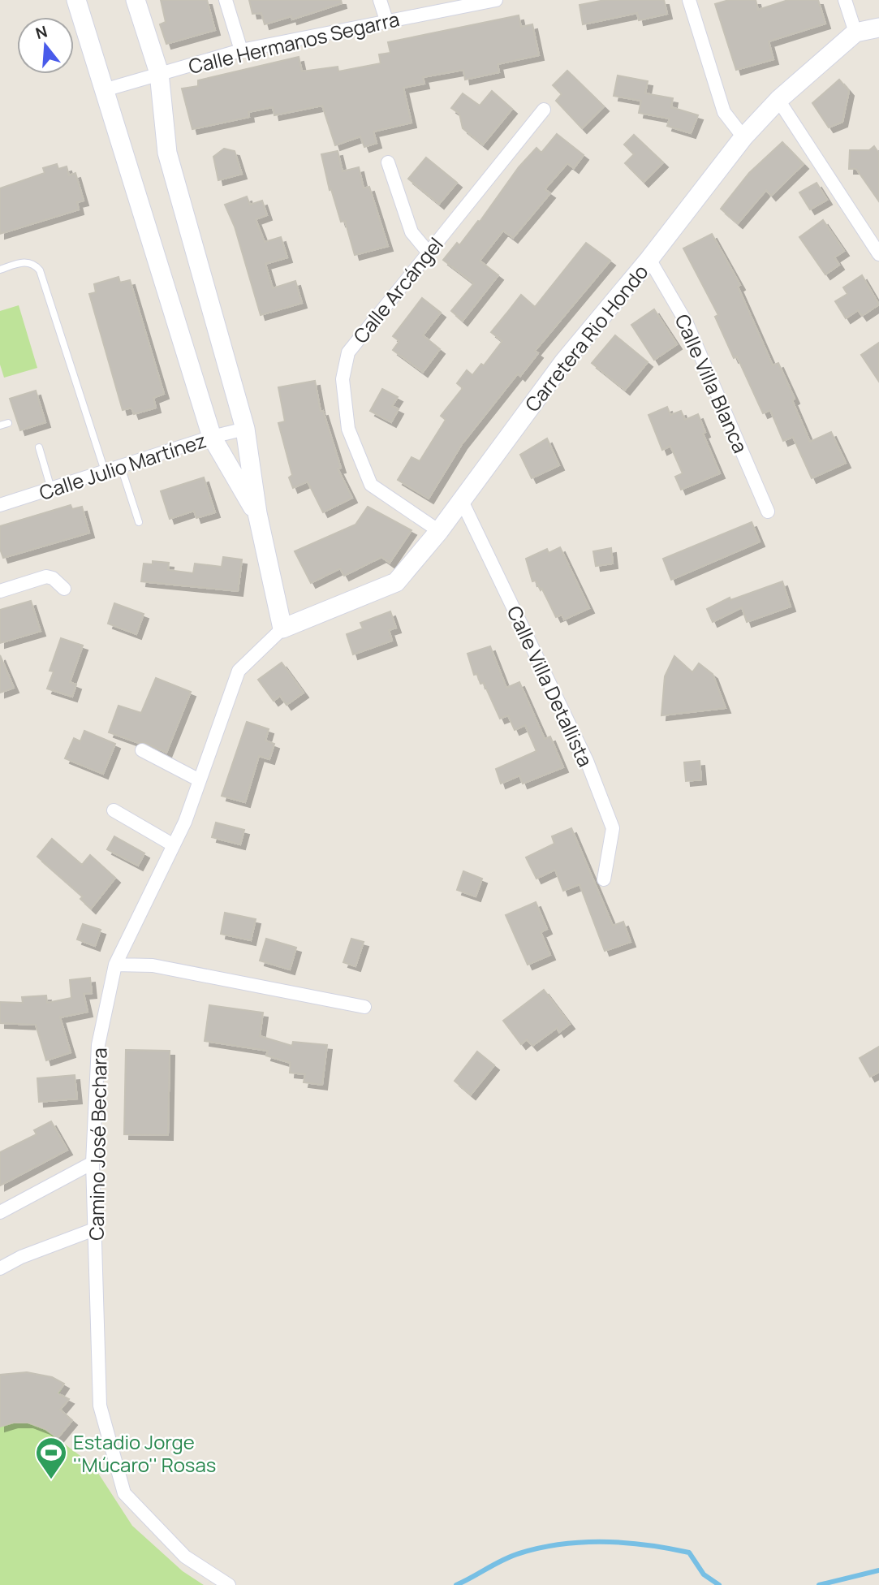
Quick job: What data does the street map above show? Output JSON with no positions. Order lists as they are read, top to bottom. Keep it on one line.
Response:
{"streets":{"street":["Calle Hermanos Segarra","Calle Arcángel","Carretera Rio Hondo","Calle Villa Blanca","Calle Julio Martínez","Calle Villa Detallista","Camino José Bechara"]},"crossings":[["Calle Arcángel","Carretera Rio Hondo"],["Carretera Rio Hondo","Calle Villa Blanca"],["Carretera Rio Hondo","Calle Villa Detallista"],["Carretera Rio Hondo","Camino José Bechara"]],"places":{"sports":["Estadio Jorge ''Múcaro'' Rosas"]},"north":"top"}
